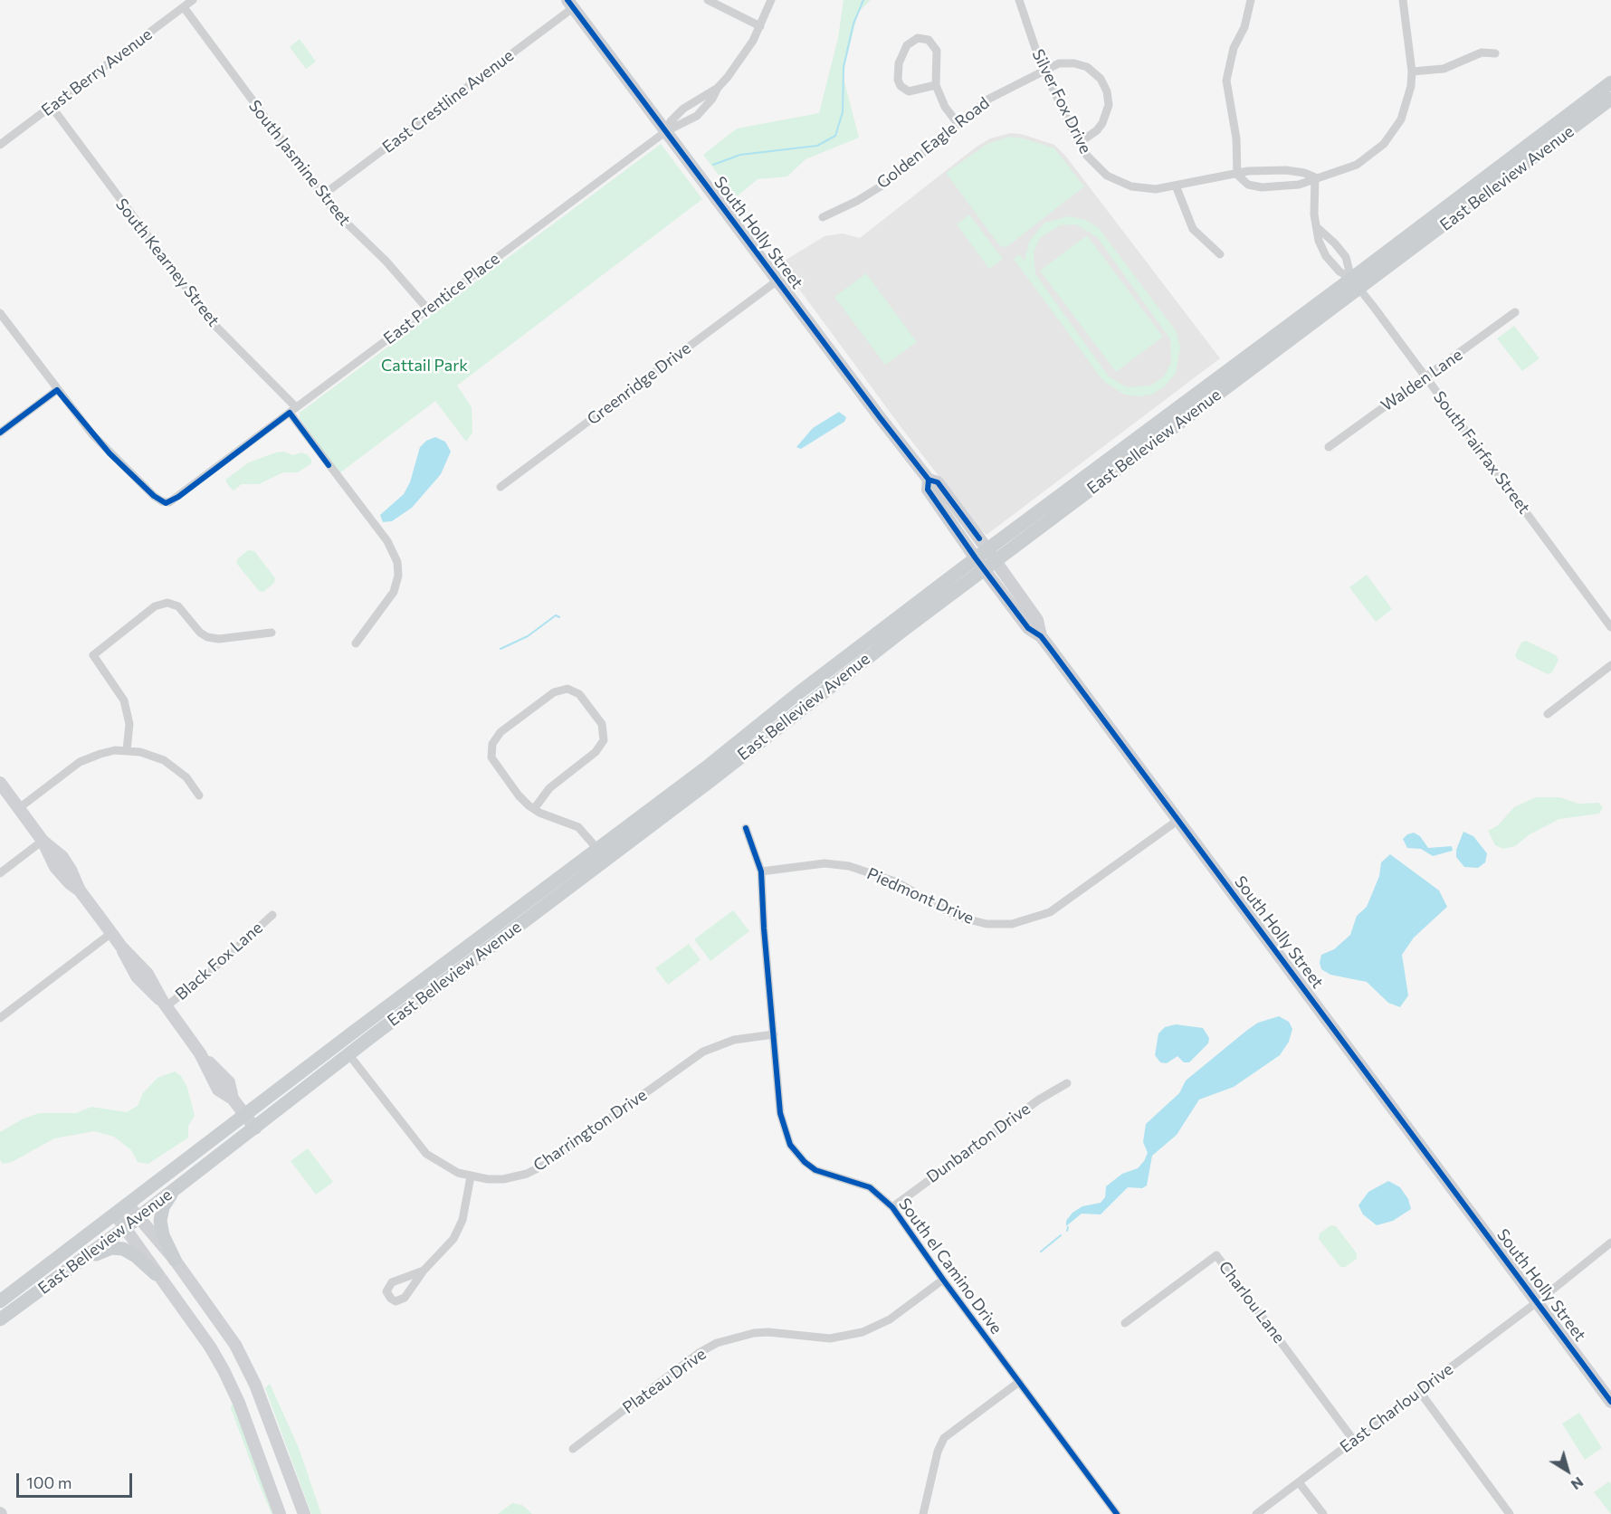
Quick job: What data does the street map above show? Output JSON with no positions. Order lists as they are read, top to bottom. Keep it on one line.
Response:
{"streets":{"main road":["East Belleview Avenue"],"street":["East Berry Avenue","East Crestline Avenue","Silver Fox Drive","Golden Eagle Road","South Jasmine Street","South Holly Street","South Kearney Street","East Prentice Place","Walden Lane","Greenridge Drive","South Fairfax Street","Piedmont Drive","Black Fox Lane","Charrington Drive","Dunbarton Drive","South el Camino Drive","Charlou Lane","Plateau Drive","East Charlou Drive"]},"crossings":[["East Berry Avenue","South Jasmine Street"],["East Berry Avenue","South Kearney Street"],["East Crestline Avenue","South Jasmine Street"],["East Crestline Avenue","South Holly Street"],["Silver Fox Drive","Golden Eagle Road"],["South Jasmine Street","East Prentice Place"],["East Belleview Avenue","South Holly Street"],["East Belleview Avenue","South Fairfax Street"],["East Belleview Avenue","Charrington Drive"],["South Holly Street","East Prentice Place"],["South Holly Street","Greenridge Drive"],["South Holly Street","Piedmont Drive"],["South Holly Street","East Charlou Drive"],["South Kearney Street","East Prentice Place"],["Walden Lane","South Fairfax Street"],["Piedmont Drive","South el Camino Drive"],["Charrington Drive","South el Camino Drive"],["Dunbarton Drive","South el Camino Drive"],["South el Camino Drive","Plateau Drive"],["Charlou Lane","East Charlou Drive"]],"parks":["Cattail Park"],"scale_bar":"100 m","north":"bottom right"}
